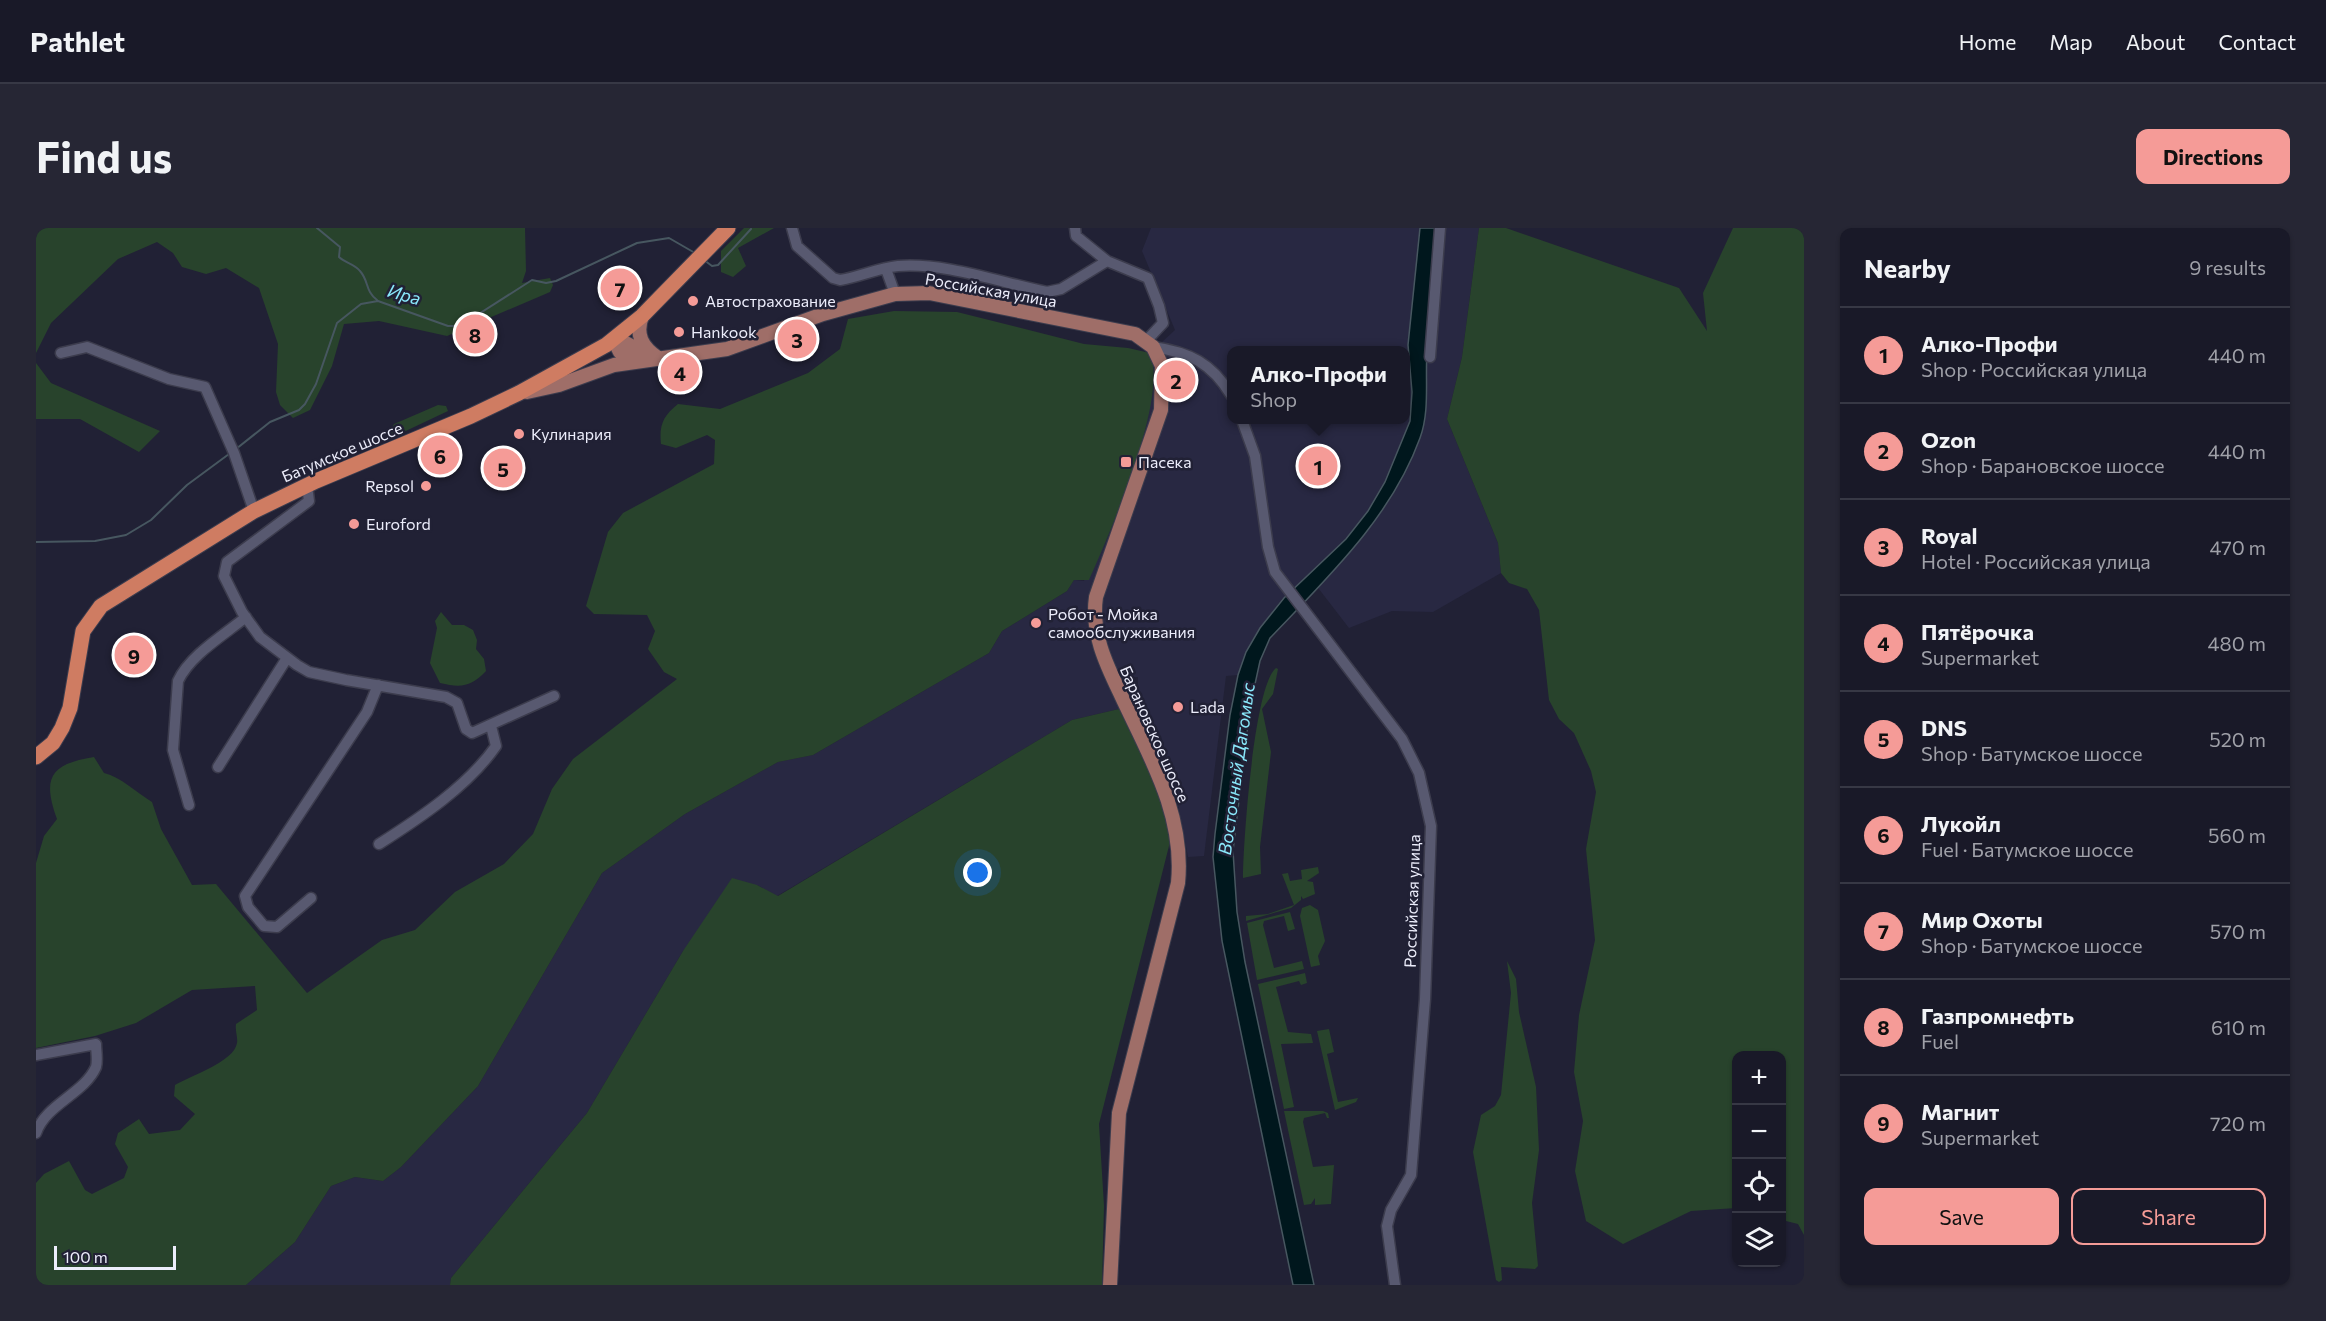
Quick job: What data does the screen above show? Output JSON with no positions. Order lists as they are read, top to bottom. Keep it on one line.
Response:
{"streets":{"highway":["Батумское шоссе"],"main road":["Российская улица","Барановское шоссе"]},"crossings":[["Российская улица","Батумское шоссе"],["Российская улица","Барановское шоссе"]],"water":["Ира","Восточный Дагомыс"],"places":{"other":["Автострахование","Hankook","Кулинария","Repsol","Euroford","Робот - Мойка самообслуживания","Lada"],"transit":["Пасека"]},"scale_bar":"100 m","page":{"header":"Pathlet","nav":["Home","Map","About","Contact"],"buttons":["Directions",["Save","Share"]],"title":"Find us","heading":["Nearby","9 results"],"pins":["7","8","3","4","2","6","1","5","9"],"list":[{"mark":"1","name":"Алко-Профи","note":"Shop · Российская улица","value":"440 m"},{"mark":"2","name":"Ozon","note":"Shop · Барановское шоссе","value":"440 m"},{"mark":"3","name":"Royal","note":"Hotel · Российская улица","value":"470 m"},{"mark":"4","name":"Пятёрочка","note":"Supermarket","value":"480 m"},{"mark":"5","name":"DNS","note":"Shop · Батумское шоссе","value":"520 m"},{"mark":"6","name":"Лукойл","note":"Fuel · Батумское шоссе","value":"560 m"},{"mark":"7","name":"Мир Охоты","note":"Shop · Батумское шоссе","value":"570 m"},{"mark":"8","name":"Газпромнефть","note":"Fuel","value":"610 m"},{"mark":"9","name":"Магнит","note":"Supermarket","value":"720 m"}],"popup":["Алко-Профи","Shop"],"map_buttons":["+","−"],"scale":"100 m"}}
